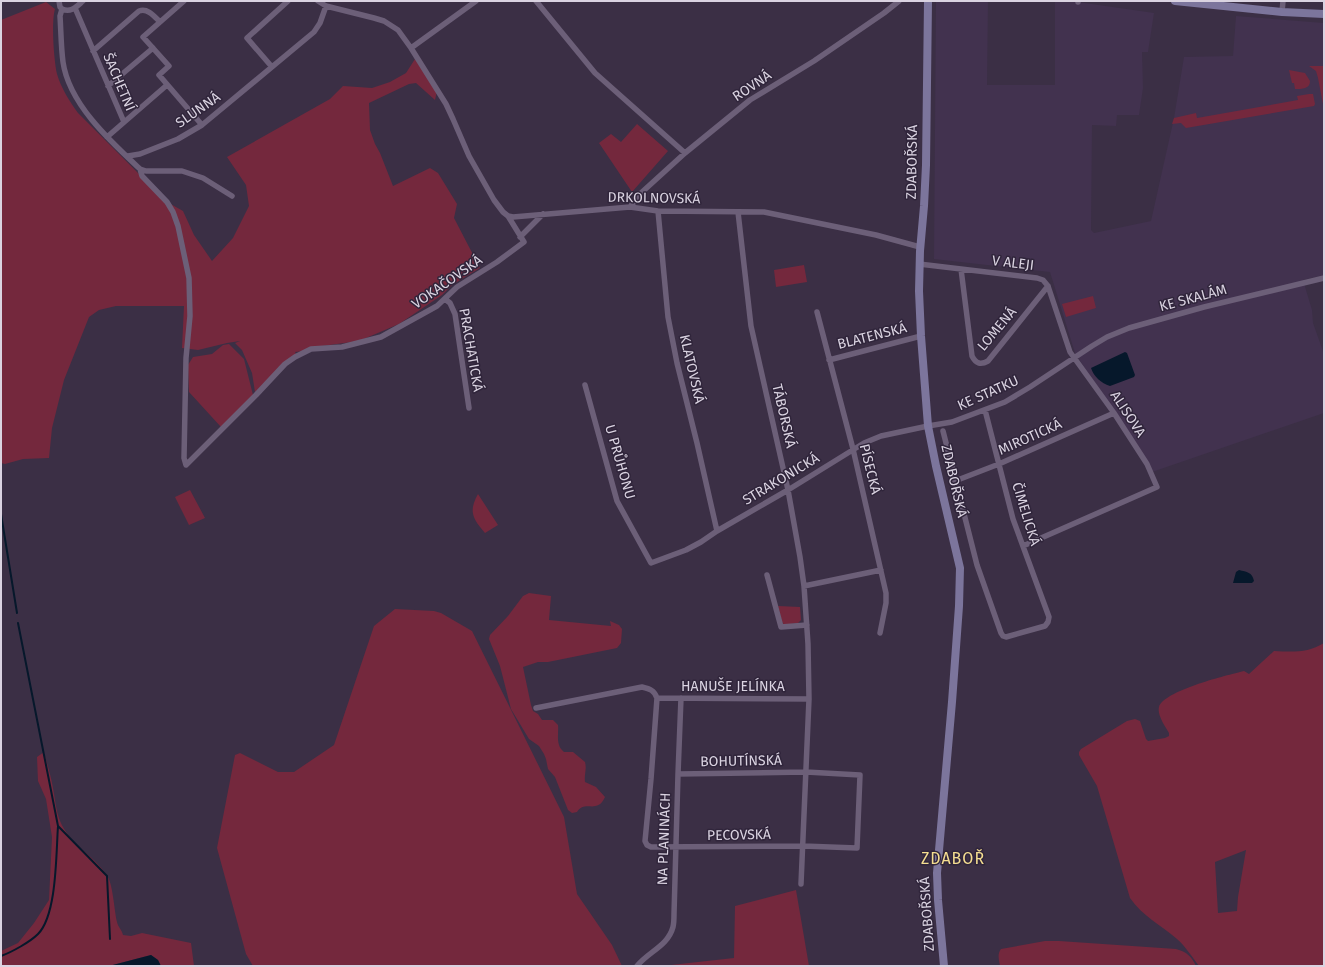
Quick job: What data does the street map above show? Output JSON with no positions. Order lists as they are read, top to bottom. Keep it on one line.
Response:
{"streets":{"street":["ŠACHETNÍ","ROVNÁ","SLUNNÁ","ZDABOŘSKÁ","DRKOLNOVSKÁ","V ALEJI","VOKAČOVSKÁ","KE SKALÁM","LOMENÁ","BLATENSKÁ","PRACHATICKÁ","KLATOVSKÁ","KE STATKU","ALISOVA","TÁBORSKÁ","MIROTICKÁ","U PRŮHONU","PÍSECKÁ","STRAKONICKÁ","ČIMELICKÁ","HANUŠE JELÍNKA","BOHUTÍNSKÁ","PECOVSKÁ","NA PLANINÁCH"]},"crossings":[["ROVNÁ","DRKOLNOVSKÁ"],["ZDABOŘSKÁ","DRKOLNOVSKÁ"],["ZDABOŘSKÁ","V ALEJI"],["ZDABOŘSKÁ","BLATENSKÁ"],["ZDABOŘSKÁ","KE STATKU"],["ZDABOŘSKÁ","MIROTICKÁ"],["ZDABOŘSKÁ","STRAKONICKÁ"],["ZDABOŘSKÁ","ČIMELICKÁ"],["DRKOLNOVSKÁ","VOKAČOVSKÁ"],["DRKOLNOVSKÁ","KLATOVSKÁ"],["DRKOLNOVSKÁ","TÁBORSKÁ"],["V ALEJI","KE SKALÁM"],["V ALEJI","LOMENÁ"],["V ALEJI","KE STATKU"],["V ALEJI","ALISOVA"],["VOKAČOVSKÁ","PRACHATICKÁ"],["KE SKALÁM","KE STATKU"],["KE SKALÁM","ALISOVA"],["BLATENSKÁ","PÍSECKÁ"],["KLATOVSKÁ","STRAKONICKÁ"],["KE STATKU","ALISOVA"],["KE STATKU","STRAKONICKÁ"],["KE STATKU","ČIMELICKÁ"],["ALISOVA","MIROTICKÁ"],["ALISOVA","ČIMELICKÁ"],["TÁBORSKÁ","STRAKONICKÁ"],["TÁBORSKÁ","HANUŠE JELÍNKA"],["TÁBORSKÁ","BOHUTÍNSKÁ"],["TÁBORSKÁ","PECOVSKÁ"],["MIROTICKÁ","ČIMELICKÁ"],["U PRŮHONU","STRAKONICKÁ"],["PÍSECKÁ","STRAKONICKÁ"],["HANUŠE JELÍNKA","PECOVSKÁ"],["HANUŠE JELÍNKA","NA PLANINÁCH"],["BOHUTÍNSKÁ","NA PLANINÁCH"],["PECOVSKÁ","NA PLANINÁCH"]],"districts":["ZDABOŘ"]}
